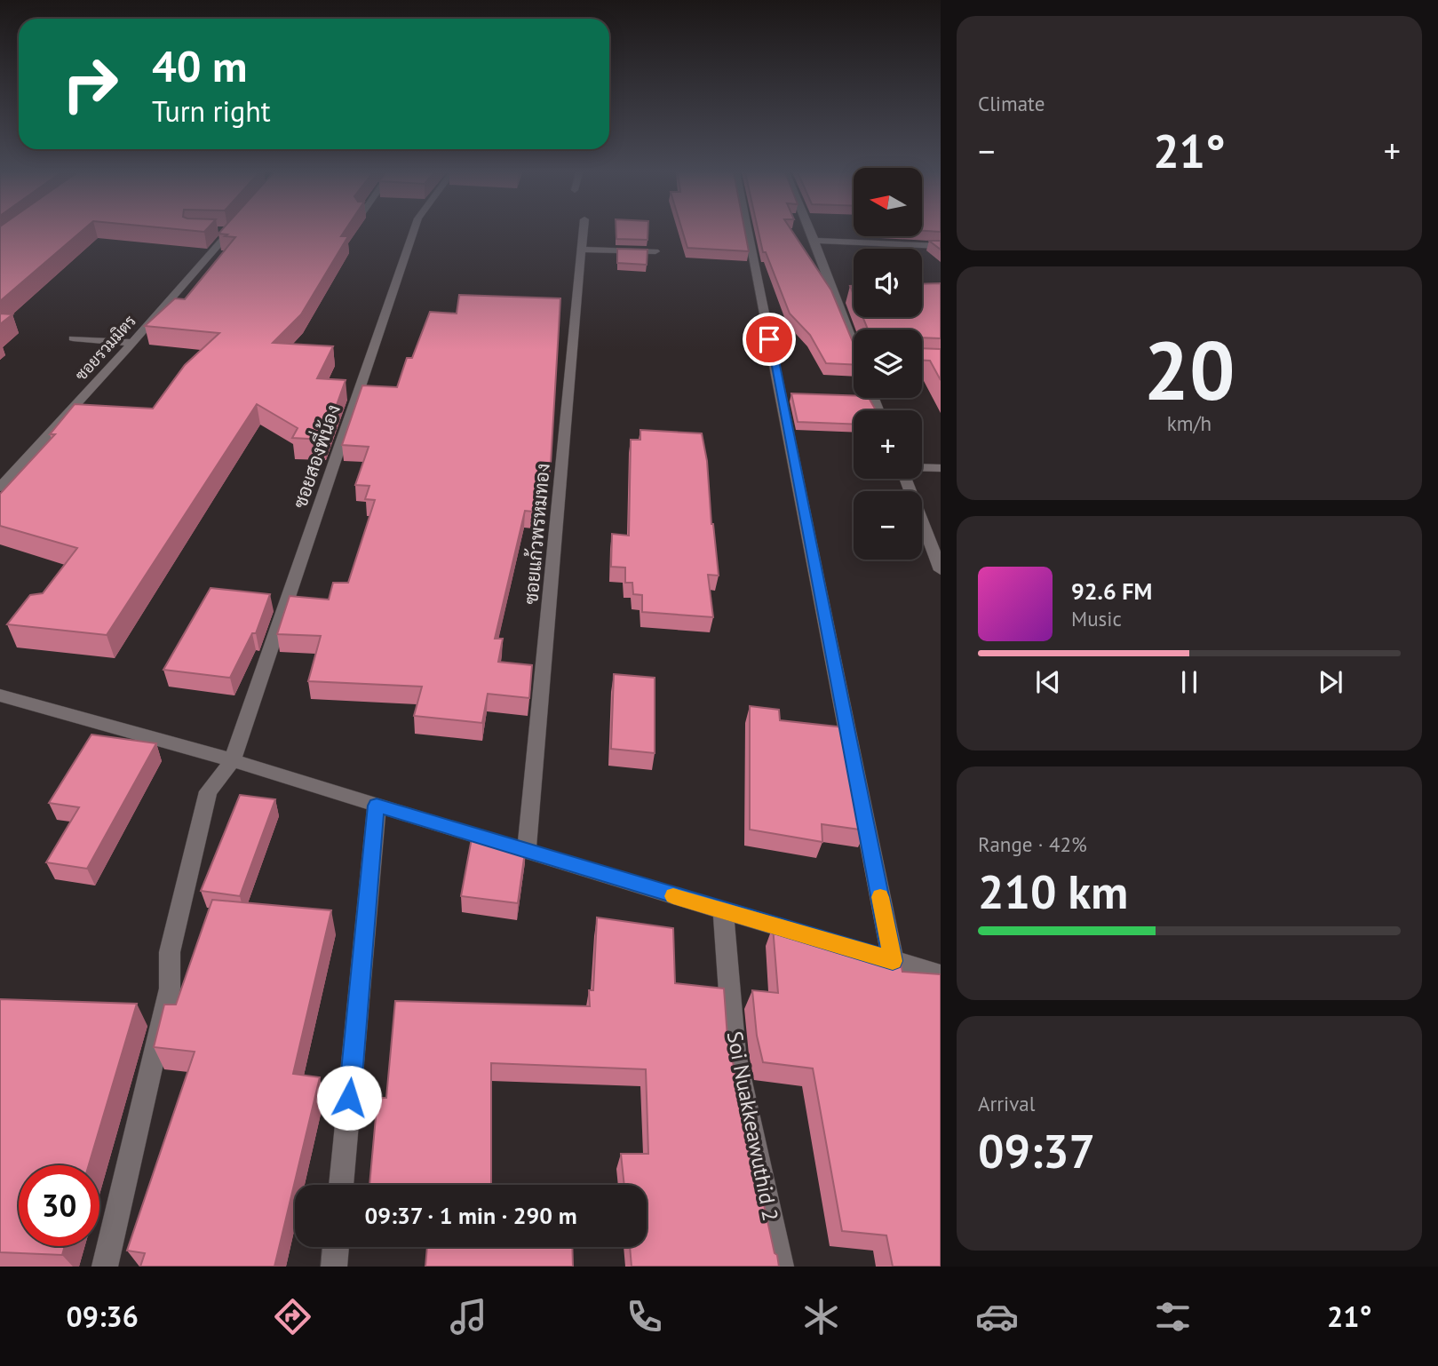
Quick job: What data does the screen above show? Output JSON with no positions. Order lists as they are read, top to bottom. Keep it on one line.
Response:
{"streets":{"street":["ซอยรวมมิตร","ซอยสองพี่น้อง","ซอยแก้วพรหมทอง","Soi Nuakkeawuthid 2"]},"north":"left","page":{"tile":["Climate",["20","km/h"],["Range · 42%","210 km"],["Arrival","09:37"]],"turn":["40 m","Turn right"],"heat":["−","21°","+"],"map_buttons":["+","−"],"song":["92.6 FM","Music"],"limit":"30","trip":"09:37 · 1 min · 290 m","tabs":["09:36","21°"]}}
